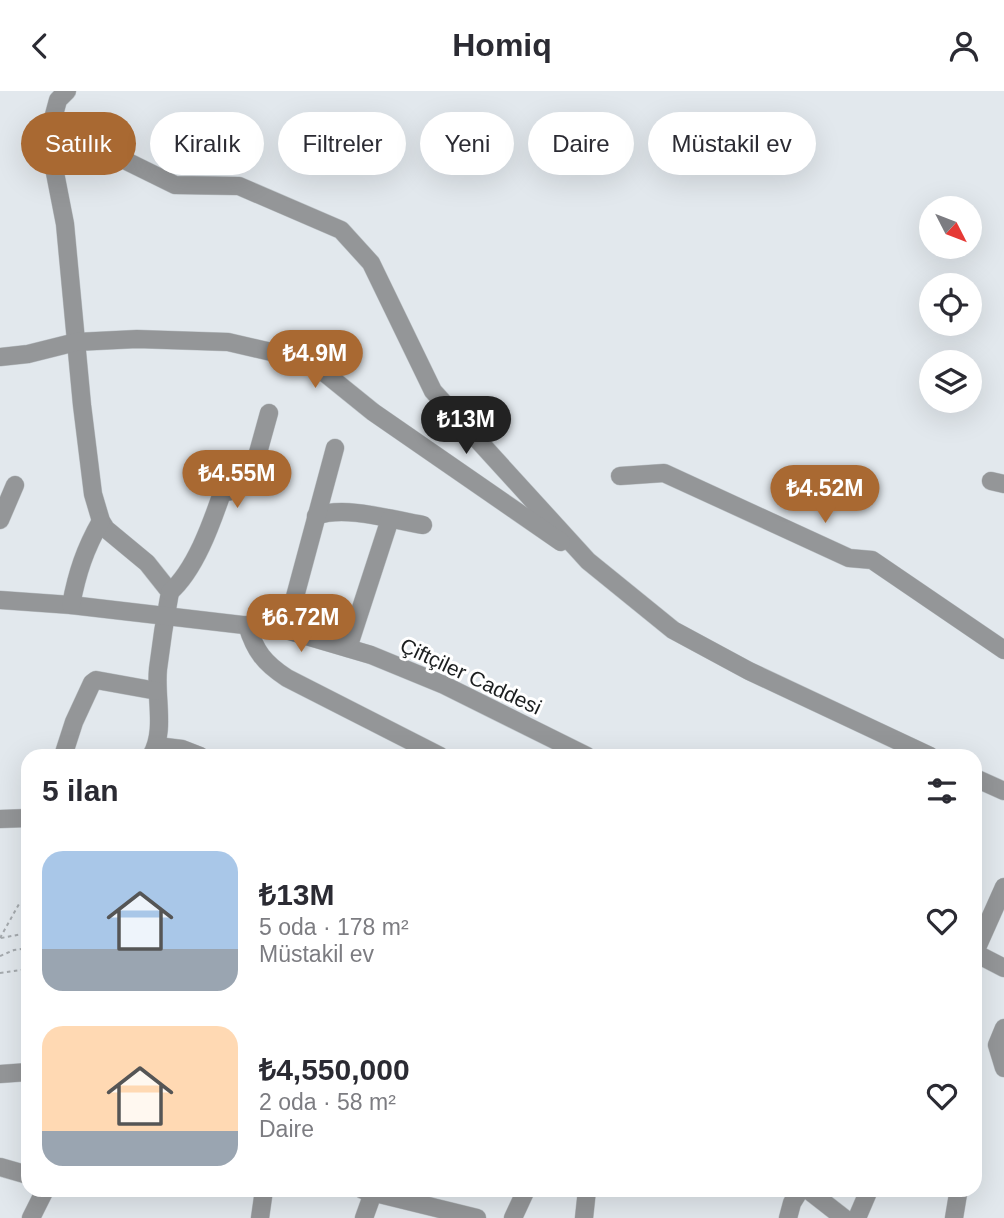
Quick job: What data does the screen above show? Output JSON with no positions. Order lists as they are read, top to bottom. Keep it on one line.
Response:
{"streets":{"street":["Çiftçiler Caddesi"]},"north":"bottom right","page":{"header":"Homiq","chip":["Satılık","Kiralık","Filtreler","Yeni","Daire","Müstakil ev"],"price":["₺4.9M","₺13M","₺4.55M","₺4.52M","₺6.72M"],"heading":"5 ilan","list":[{"name":"₺13M","note":"5 oda · 178 m² · Müstakil ev"},{"name":"₺4,550,000","note":"2 oda · 58 m² · Daire"}]}}
